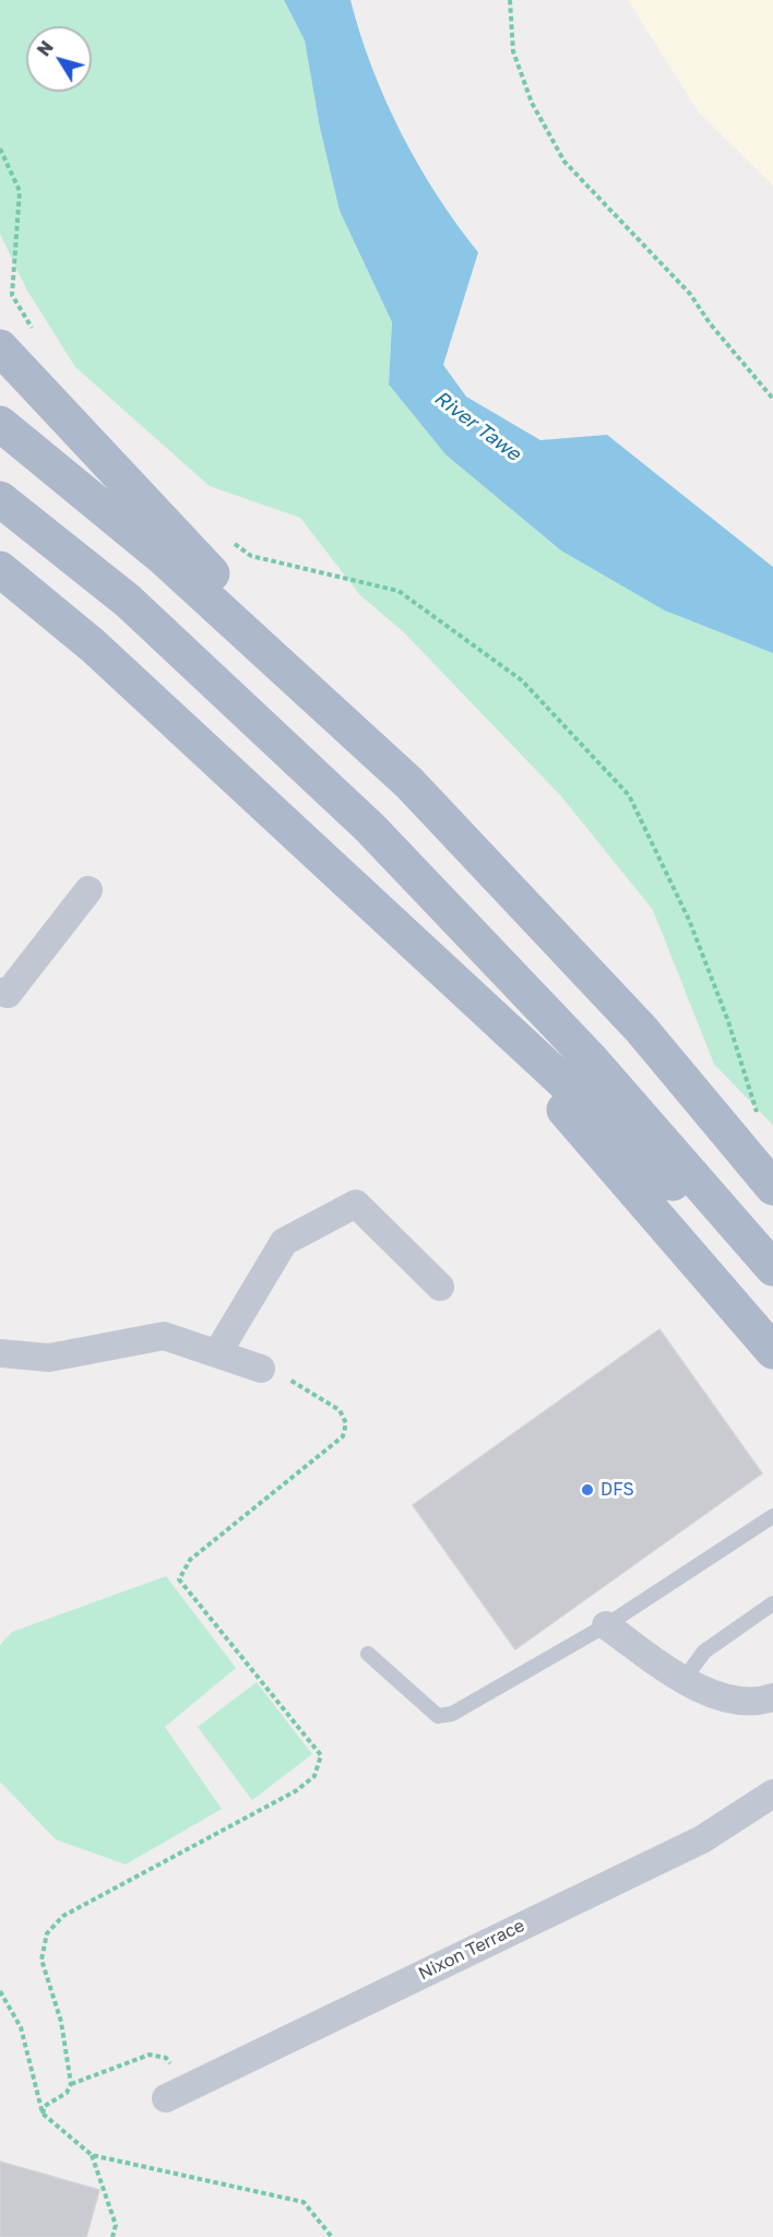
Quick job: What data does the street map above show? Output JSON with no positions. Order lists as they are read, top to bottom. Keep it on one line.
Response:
{"streets":{"street":["Nixon Terrace"]},"water":["River Tawe"],"places":["DFS"],"north":"top left"}
